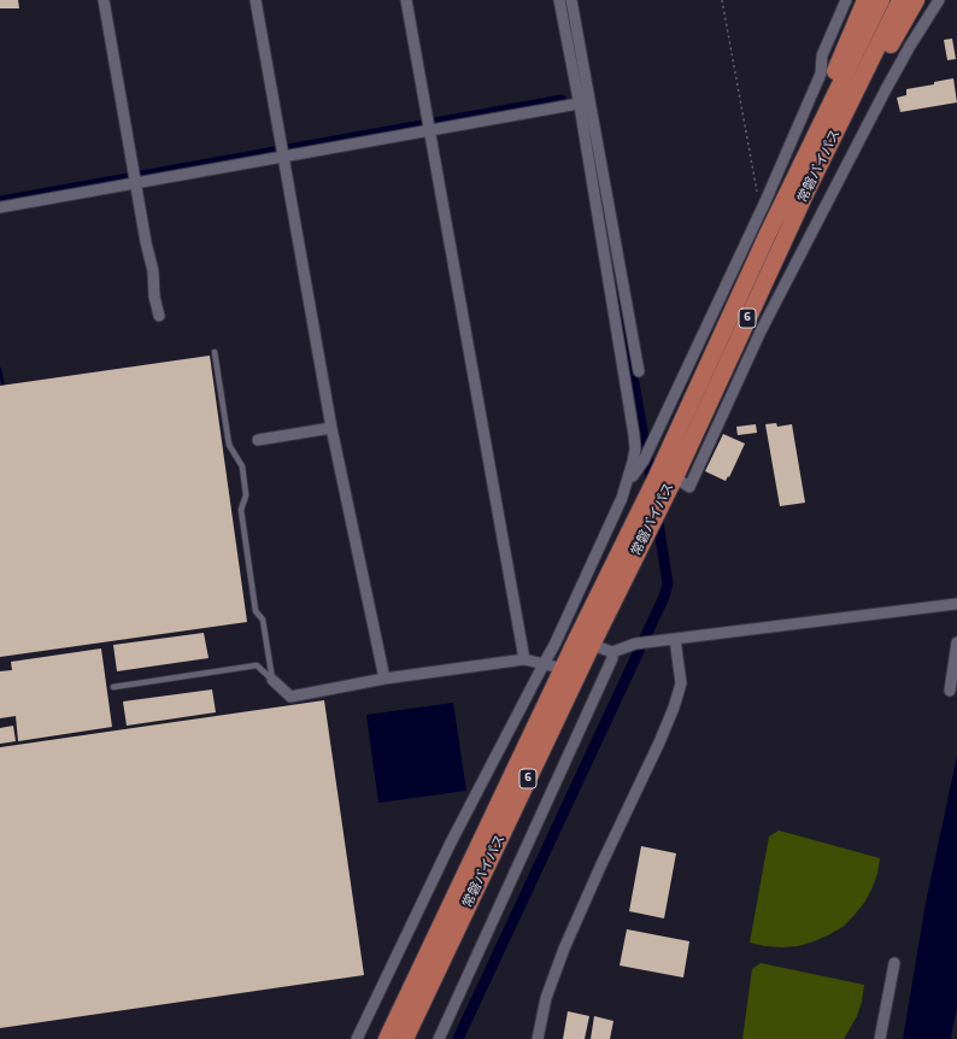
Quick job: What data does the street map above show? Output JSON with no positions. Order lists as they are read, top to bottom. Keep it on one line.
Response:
{"streets":{"highway":["常磐バイパス","6"]},"crossings":[["常磐バイパス","6"]]}
